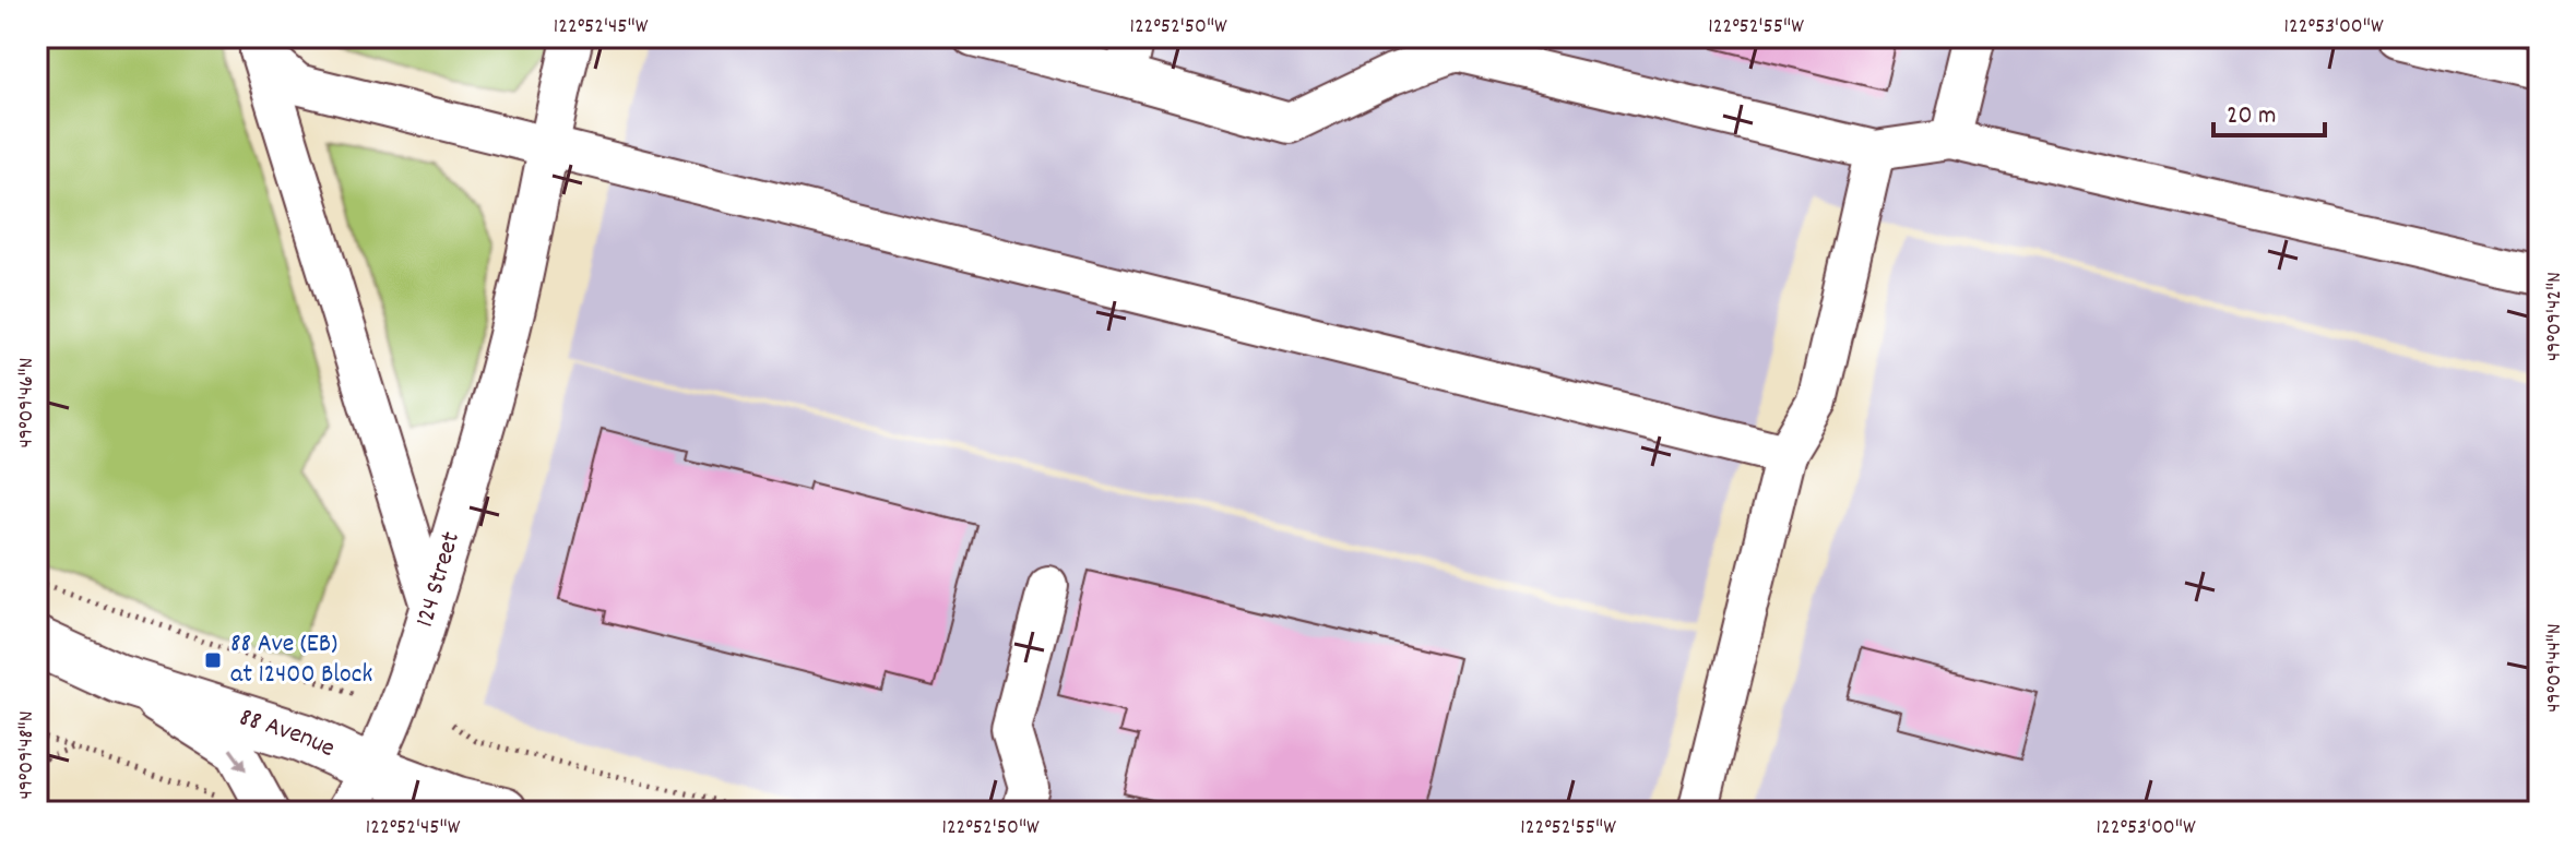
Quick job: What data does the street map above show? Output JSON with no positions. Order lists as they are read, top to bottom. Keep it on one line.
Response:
{"streets":{"main road":["88 Avenue"],"street":["124 Street"]},"crossings":[["124 Street","88 Avenue"]],"places":{"transit":["88 Ave (EB) at 12400 Block"]},"scale_bar":"20 m","coordinates":["122°52'45\"W","122°52'50\"W","122°52'55\"W","122°53'00\"W","49°09'42\"N","49°09'46\"N","49°09'44\"N","49°09'48\"N"]}
